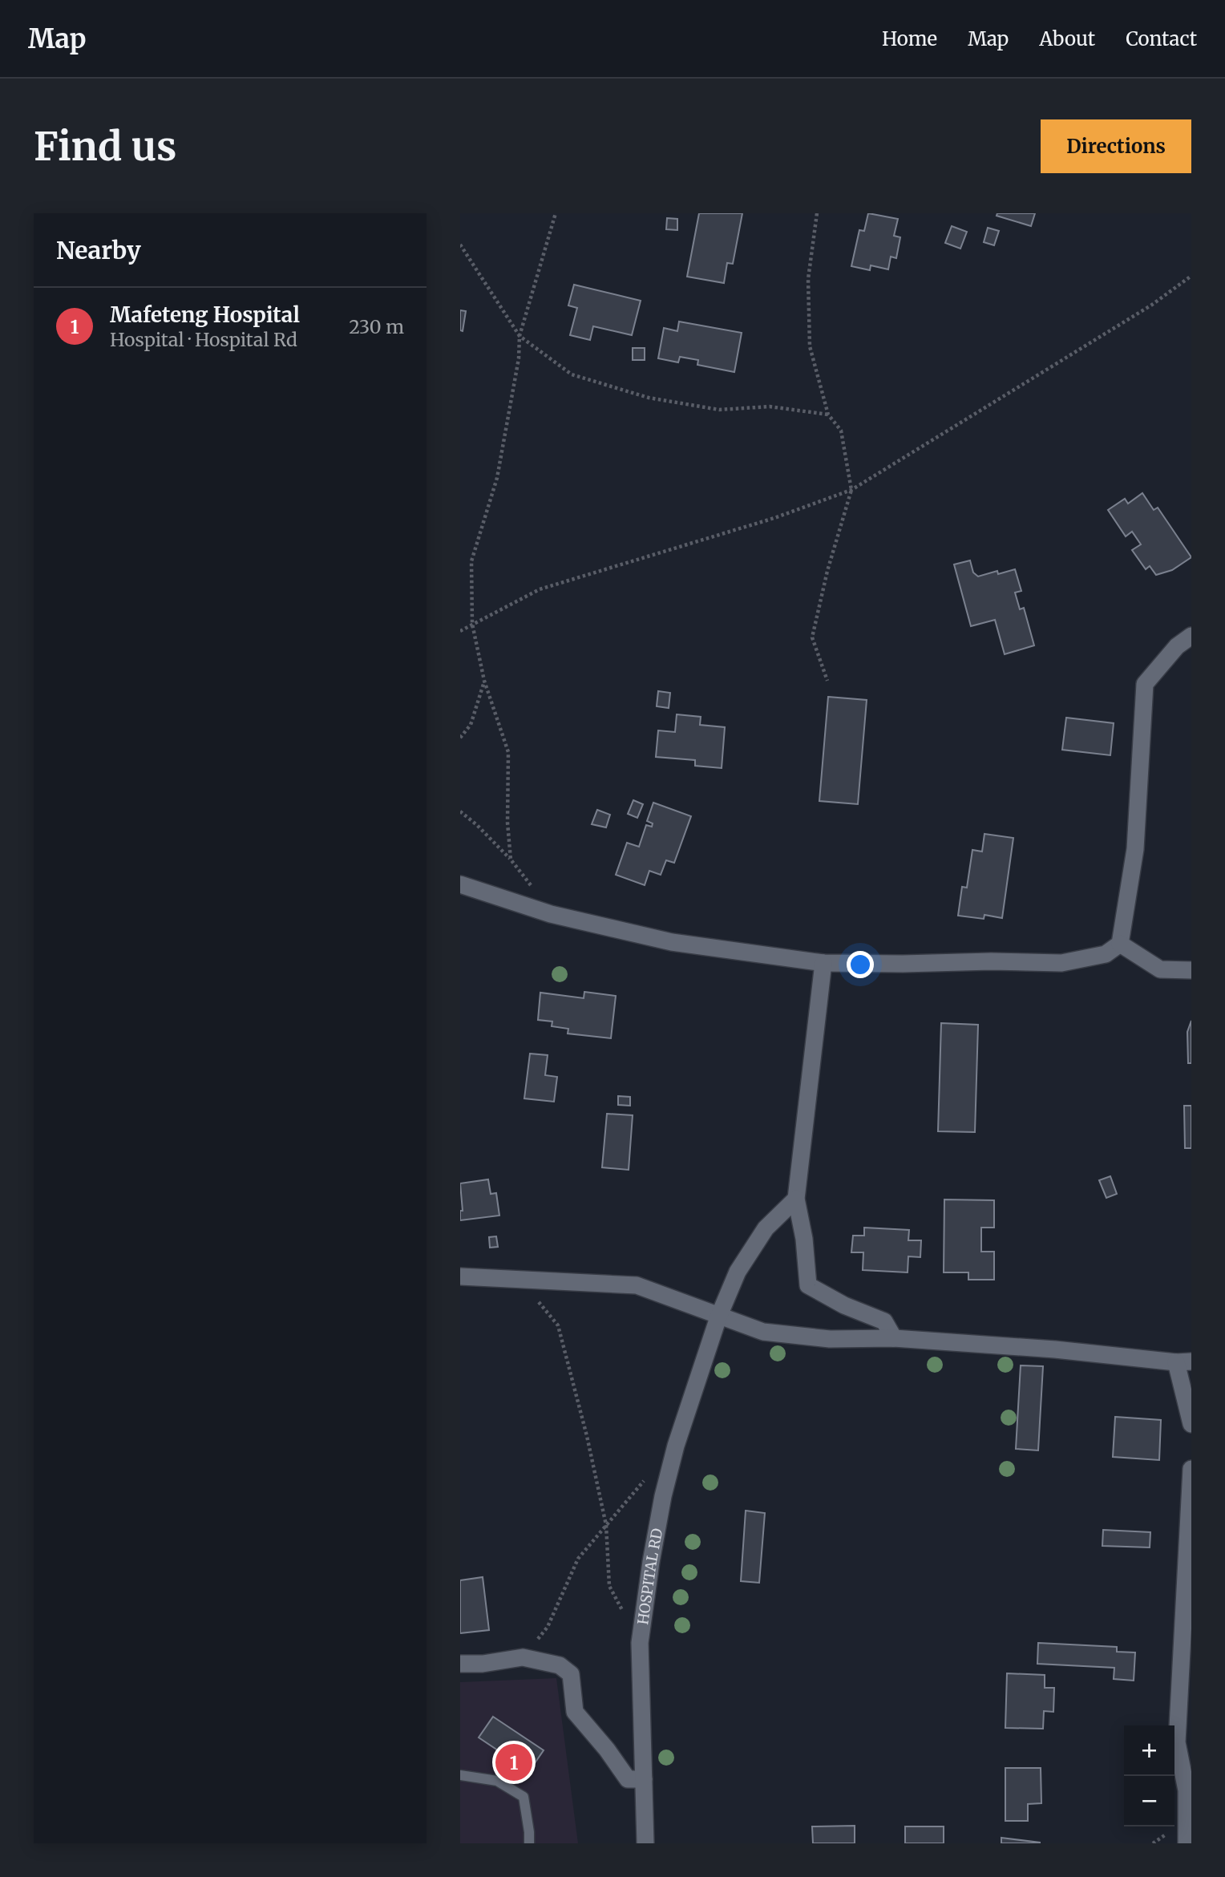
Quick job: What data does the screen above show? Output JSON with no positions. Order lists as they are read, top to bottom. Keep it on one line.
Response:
{"streets":{"street":["HOSPITAL RD"]},"page":{"header":"Map","nav":["Home","Map","About","Contact"],"buttons":"Directions","title":"Find us","heading":"Nearby","list":[{"mark":"1","name":"Mafeteng Hospital","note":"Hospital · Hospital Rd","value":"230 m"}],"map_buttons":["+","−"],"pins":"1"}}
